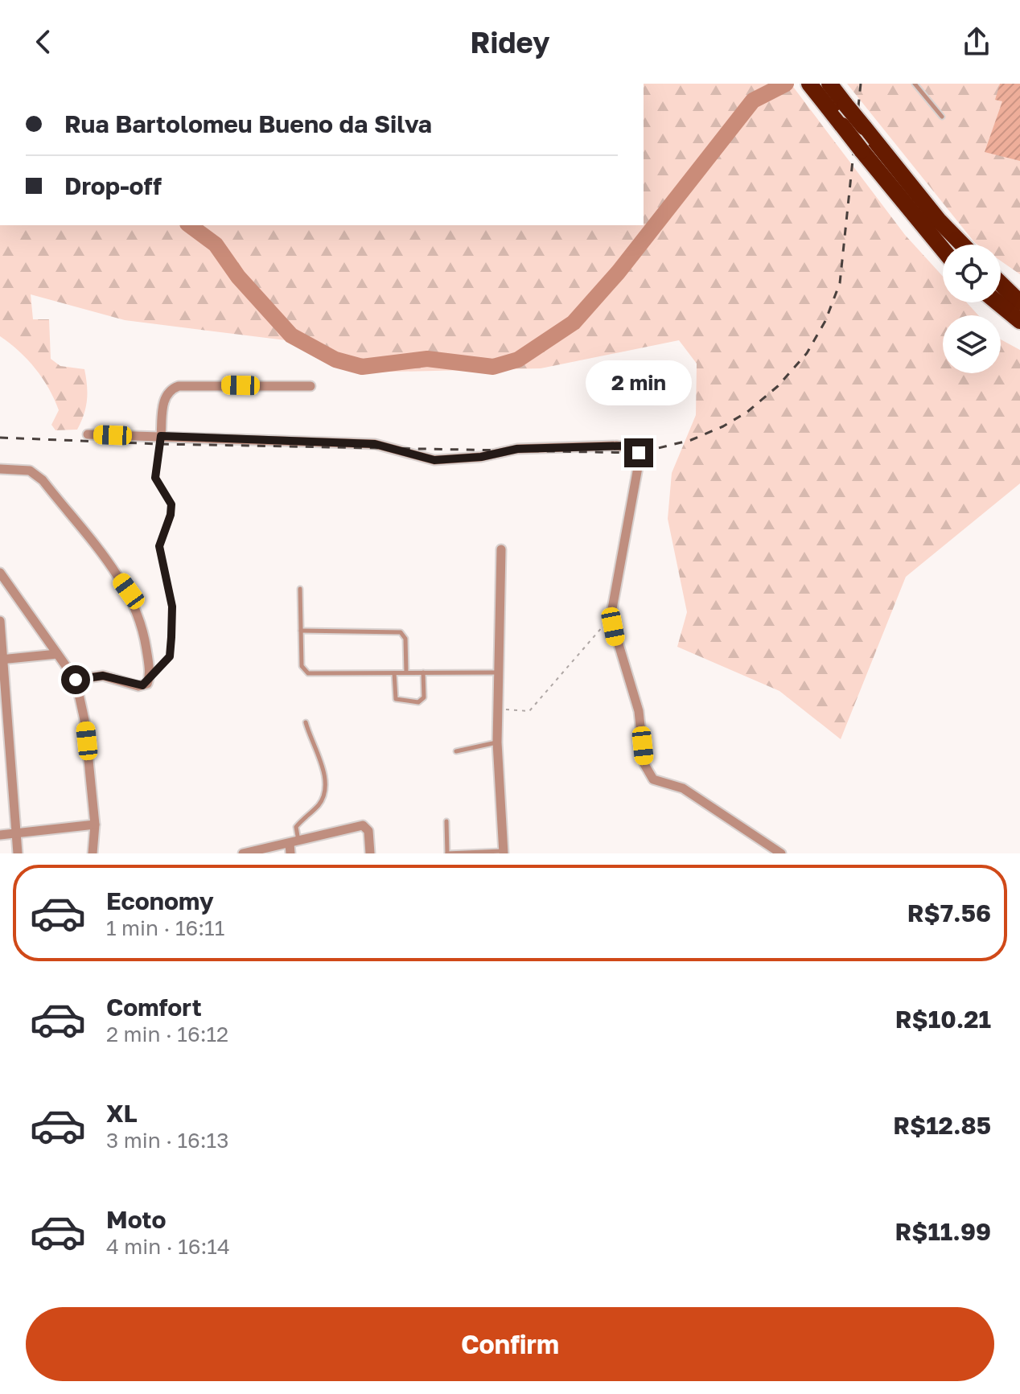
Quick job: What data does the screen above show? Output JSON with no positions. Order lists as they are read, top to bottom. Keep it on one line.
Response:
{"page":{"header":"Ridey","banner":["Rua Bartolomeu Bueno da Silva","Drop-off"],"bubble":"2 min","list":[{"name":"Economy","note":"1 min · 16:11","value":"R$7.56"},{"name":"Comfort","note":"2 min · 16:12","value":"R$10.21"},{"name":"XL","note":"3 min · 16:13","value":"R$12.85"},{"name":"Moto","note":"4 min · 16:14","value":"R$11.99"}],"buttons":"Confirm"}}
